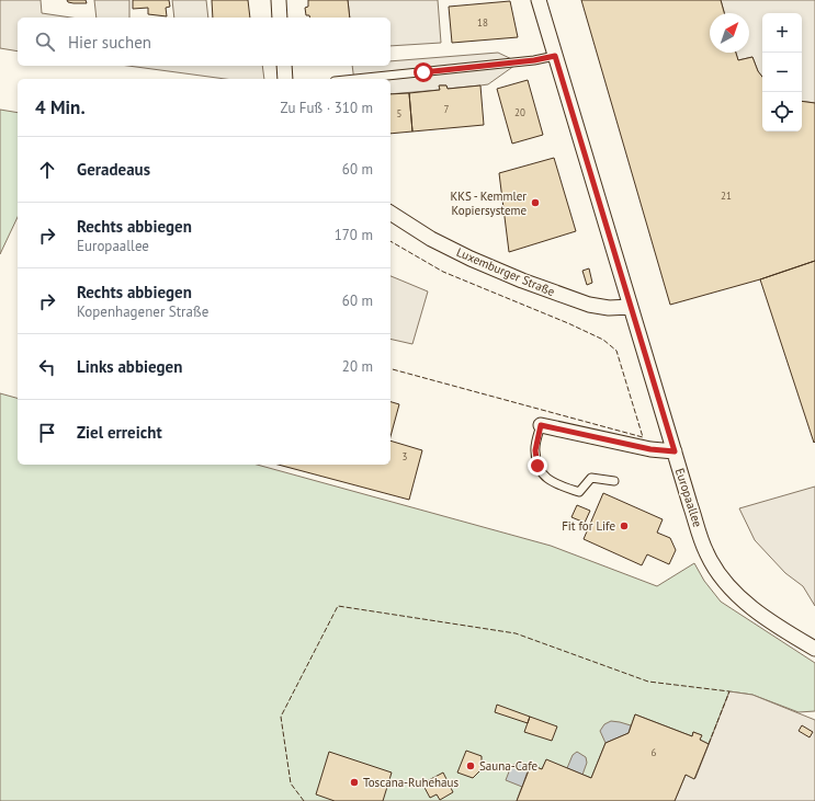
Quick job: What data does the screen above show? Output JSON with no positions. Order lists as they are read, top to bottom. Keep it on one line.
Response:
{"streets":{"street":["Luxemburger Straße","Europaallee"]},"crossings":[["Luxemburger Straße","Europaallee"]],"places":["KKS - Kemmler Kopiersysteme","Fit for Life","Sauna-Cafe","Toscana-Ruhehaus"],"house_numbers":["18","7","20","5","21","3","6"],"north":"top right","page":{"map_buttons":["+","−"],"search":"Hier suchen","heading":["4 Min.","Zu Fuß · 310 m"],"list":[["Geradeaus","60 m"],["Rechts abbiegen","Europaallee","170 m"],["Rechts abbiegen","Kopenhagener Straße","60 m"],["Links abbiegen","20 m"],"Ziel erreicht"]}}
